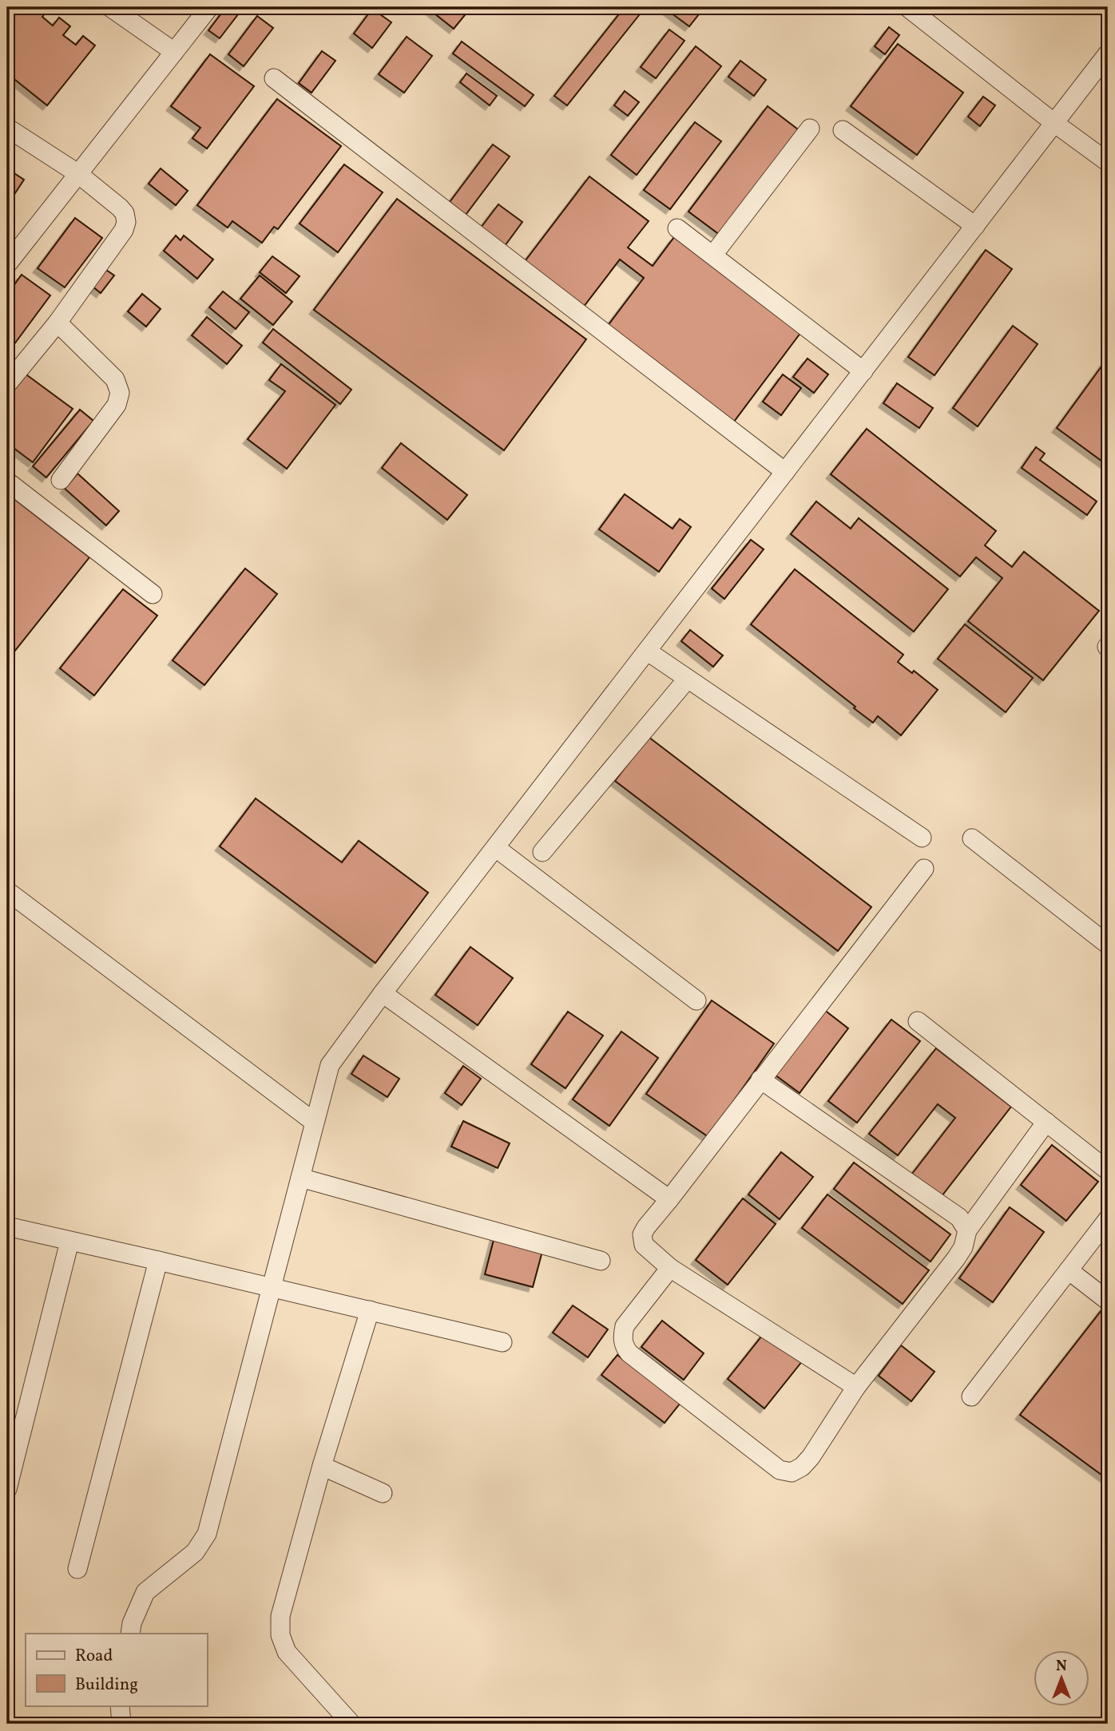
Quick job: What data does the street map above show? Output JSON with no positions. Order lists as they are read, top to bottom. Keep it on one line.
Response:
{"legend":["Road","Building"],"north":"top"}
